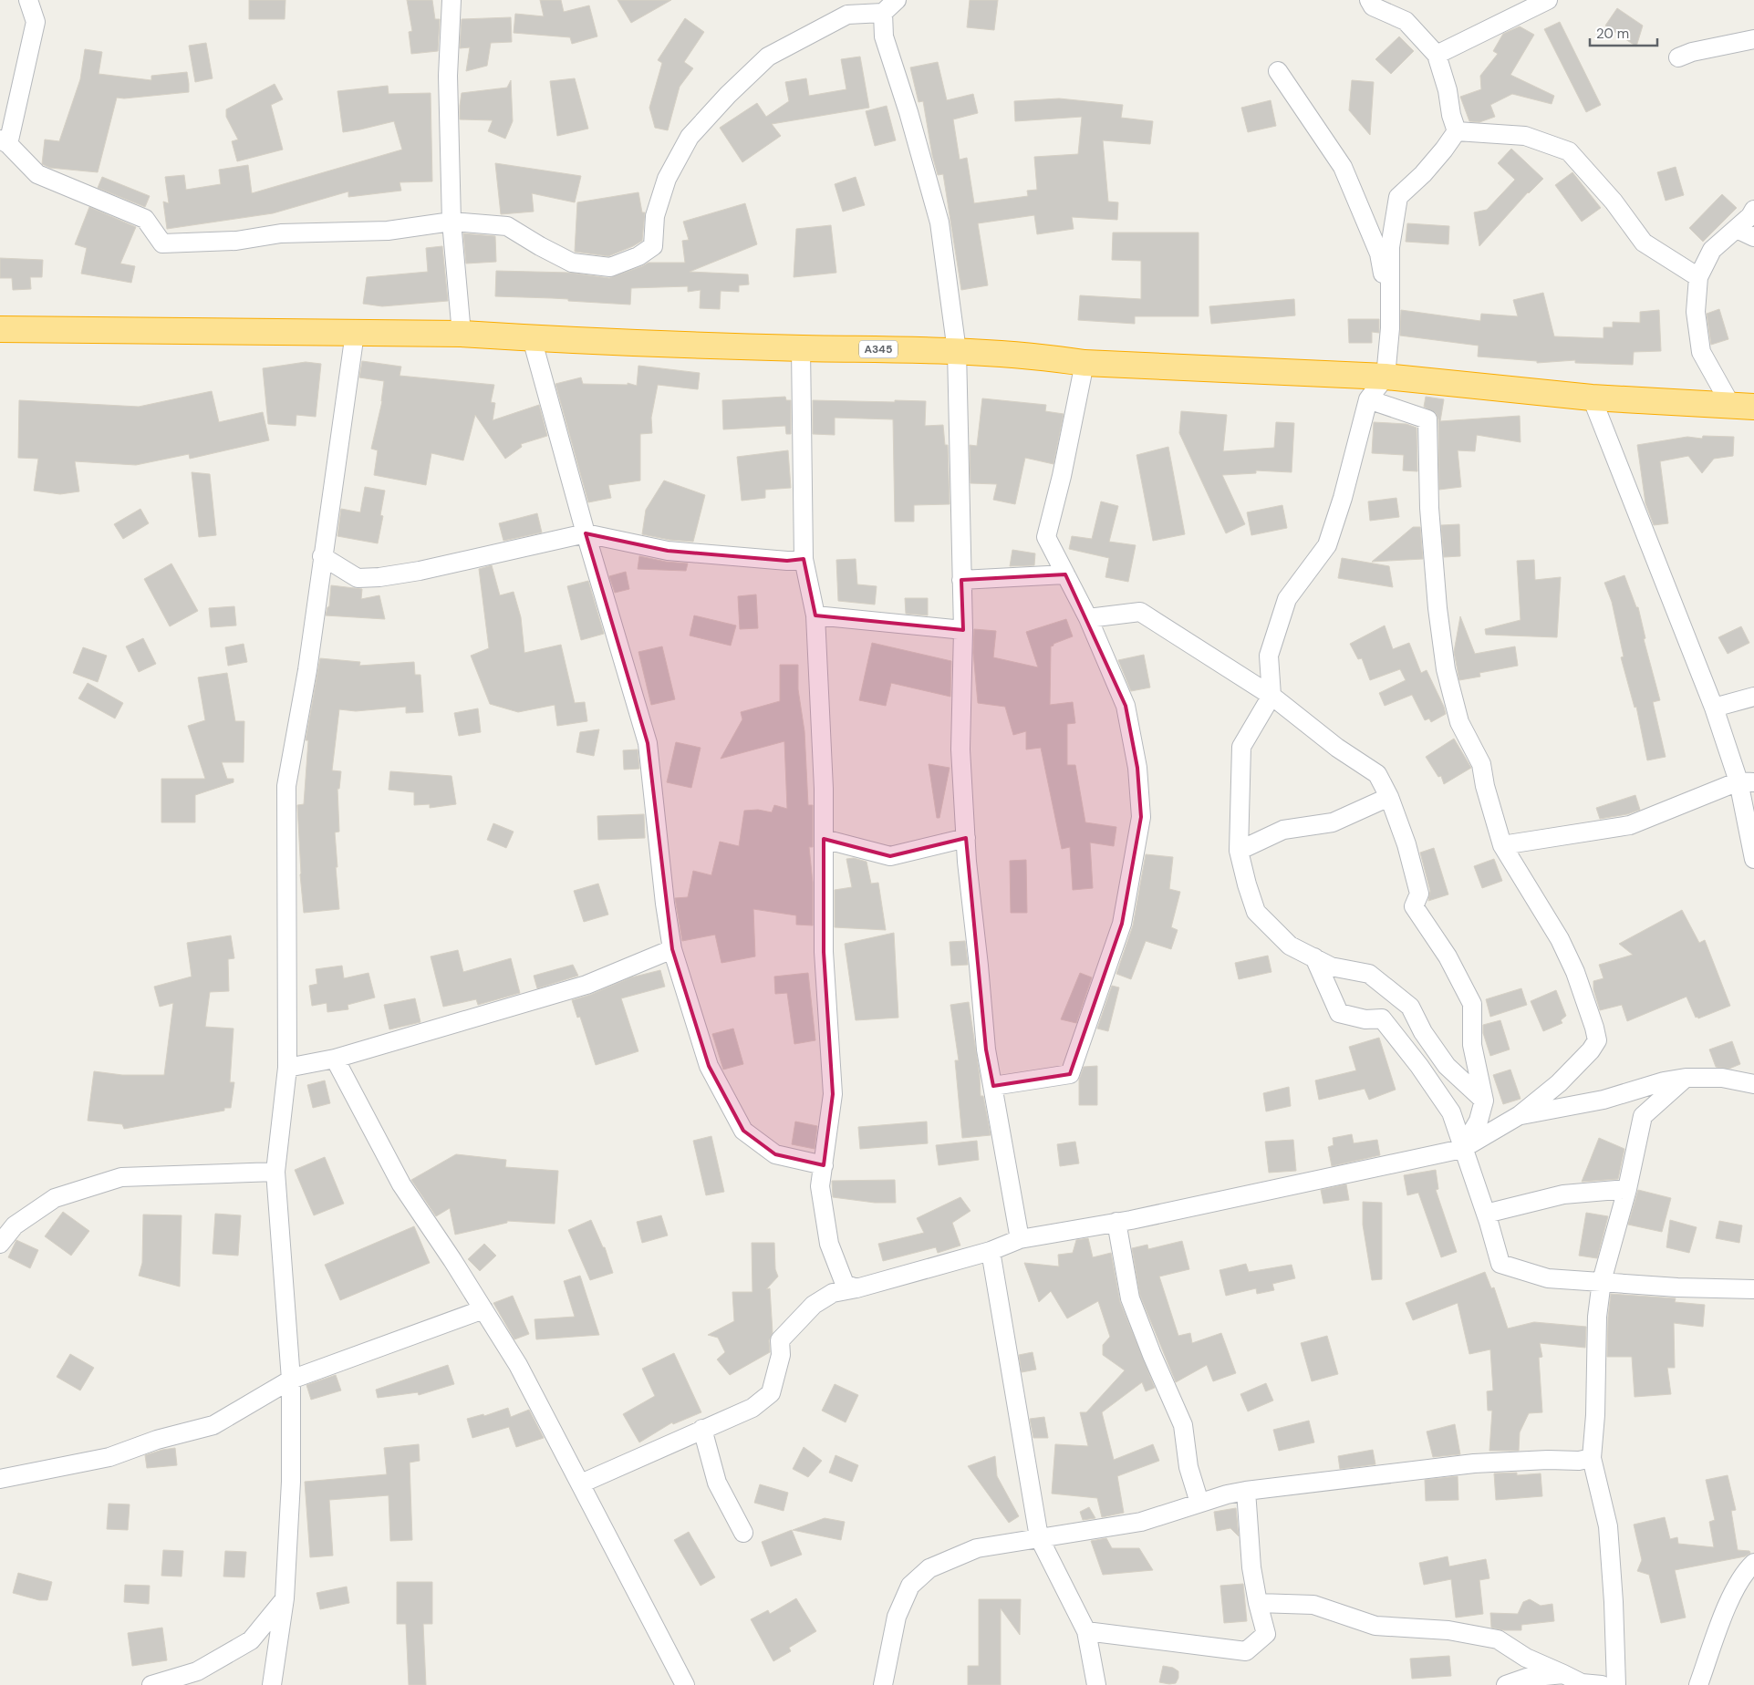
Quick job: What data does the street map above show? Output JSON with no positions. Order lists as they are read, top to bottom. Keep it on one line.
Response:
{"streets":{"highway":["A345"]},"scale_bar":"20 m"}
